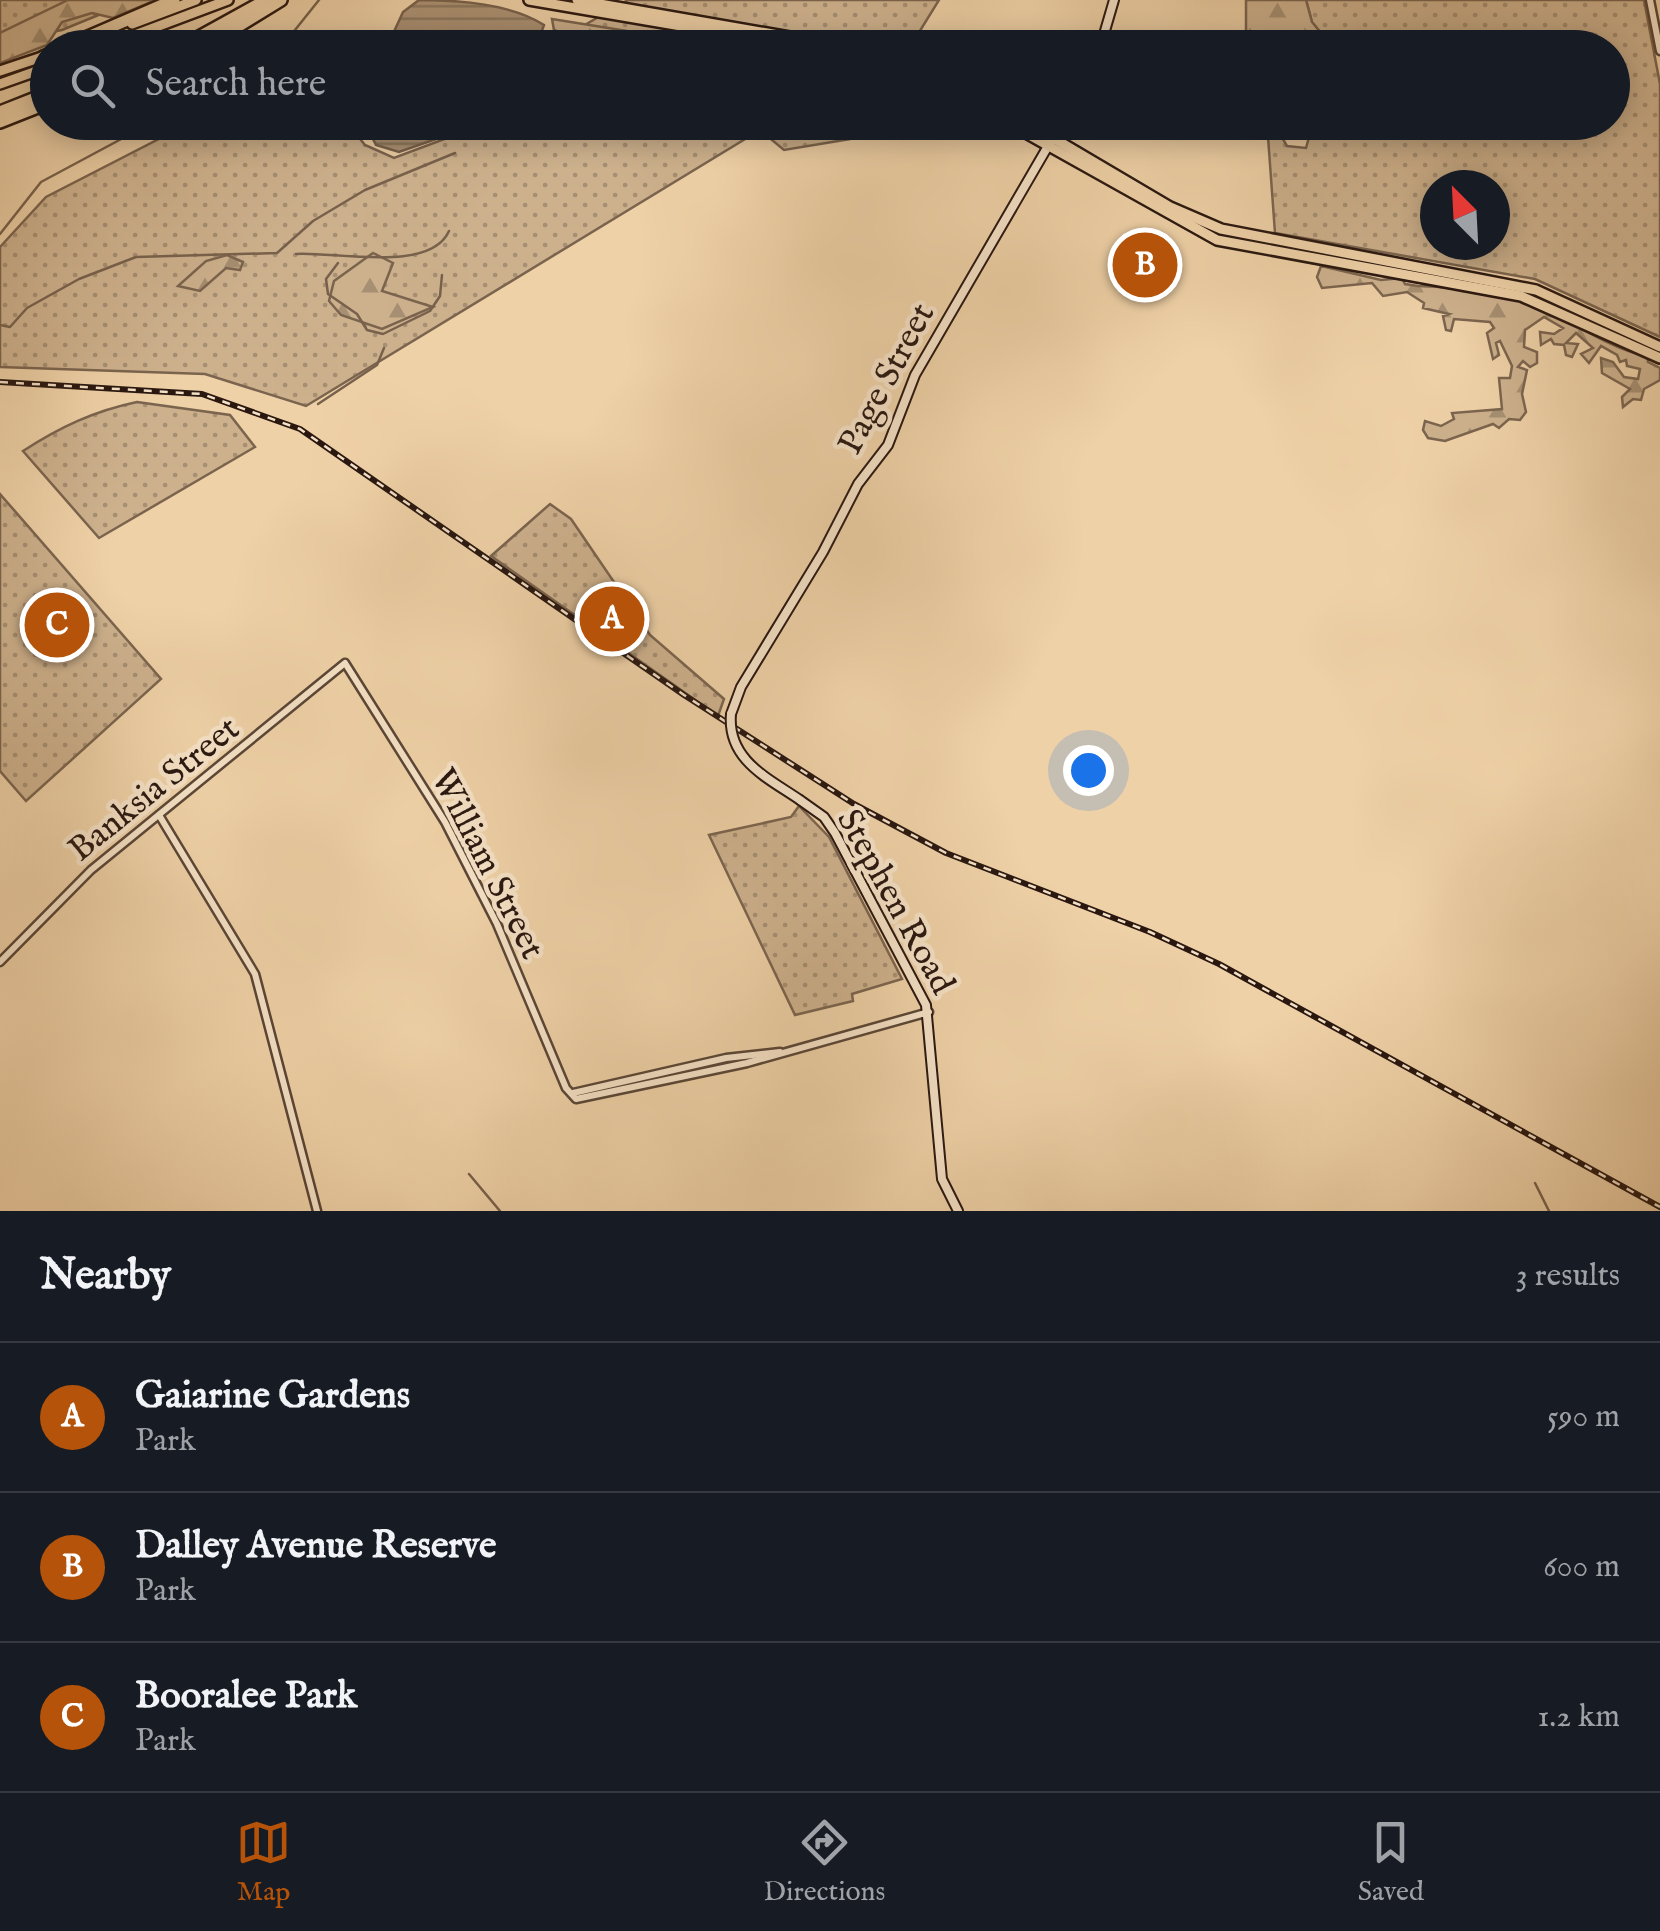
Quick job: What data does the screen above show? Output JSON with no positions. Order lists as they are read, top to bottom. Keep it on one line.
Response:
{"streets":{"main road":["Page Street","Stephen Road"],"street":["Banksia Street","William Street"]},"crossings":[["Page Street","Stephen Road"],["Banksia Street","William Street"],["William Street","Stephen Road"]],"north":"top left","page":{"search":"Search here","pins":["B","A","C"],"heading":["Nearby","3 results"],"list":[{"mark":"A","name":"Gaiarine Gardens","note":"Park","value":"590 m"},{"mark":"B","name":"Dalley Avenue Reserve","note":"Park","value":"600 m"},{"mark":"C","name":"Booralee Park","note":"Park","value":"1.2 km"}],"nav":["Map","Directions","Saved"]}}
